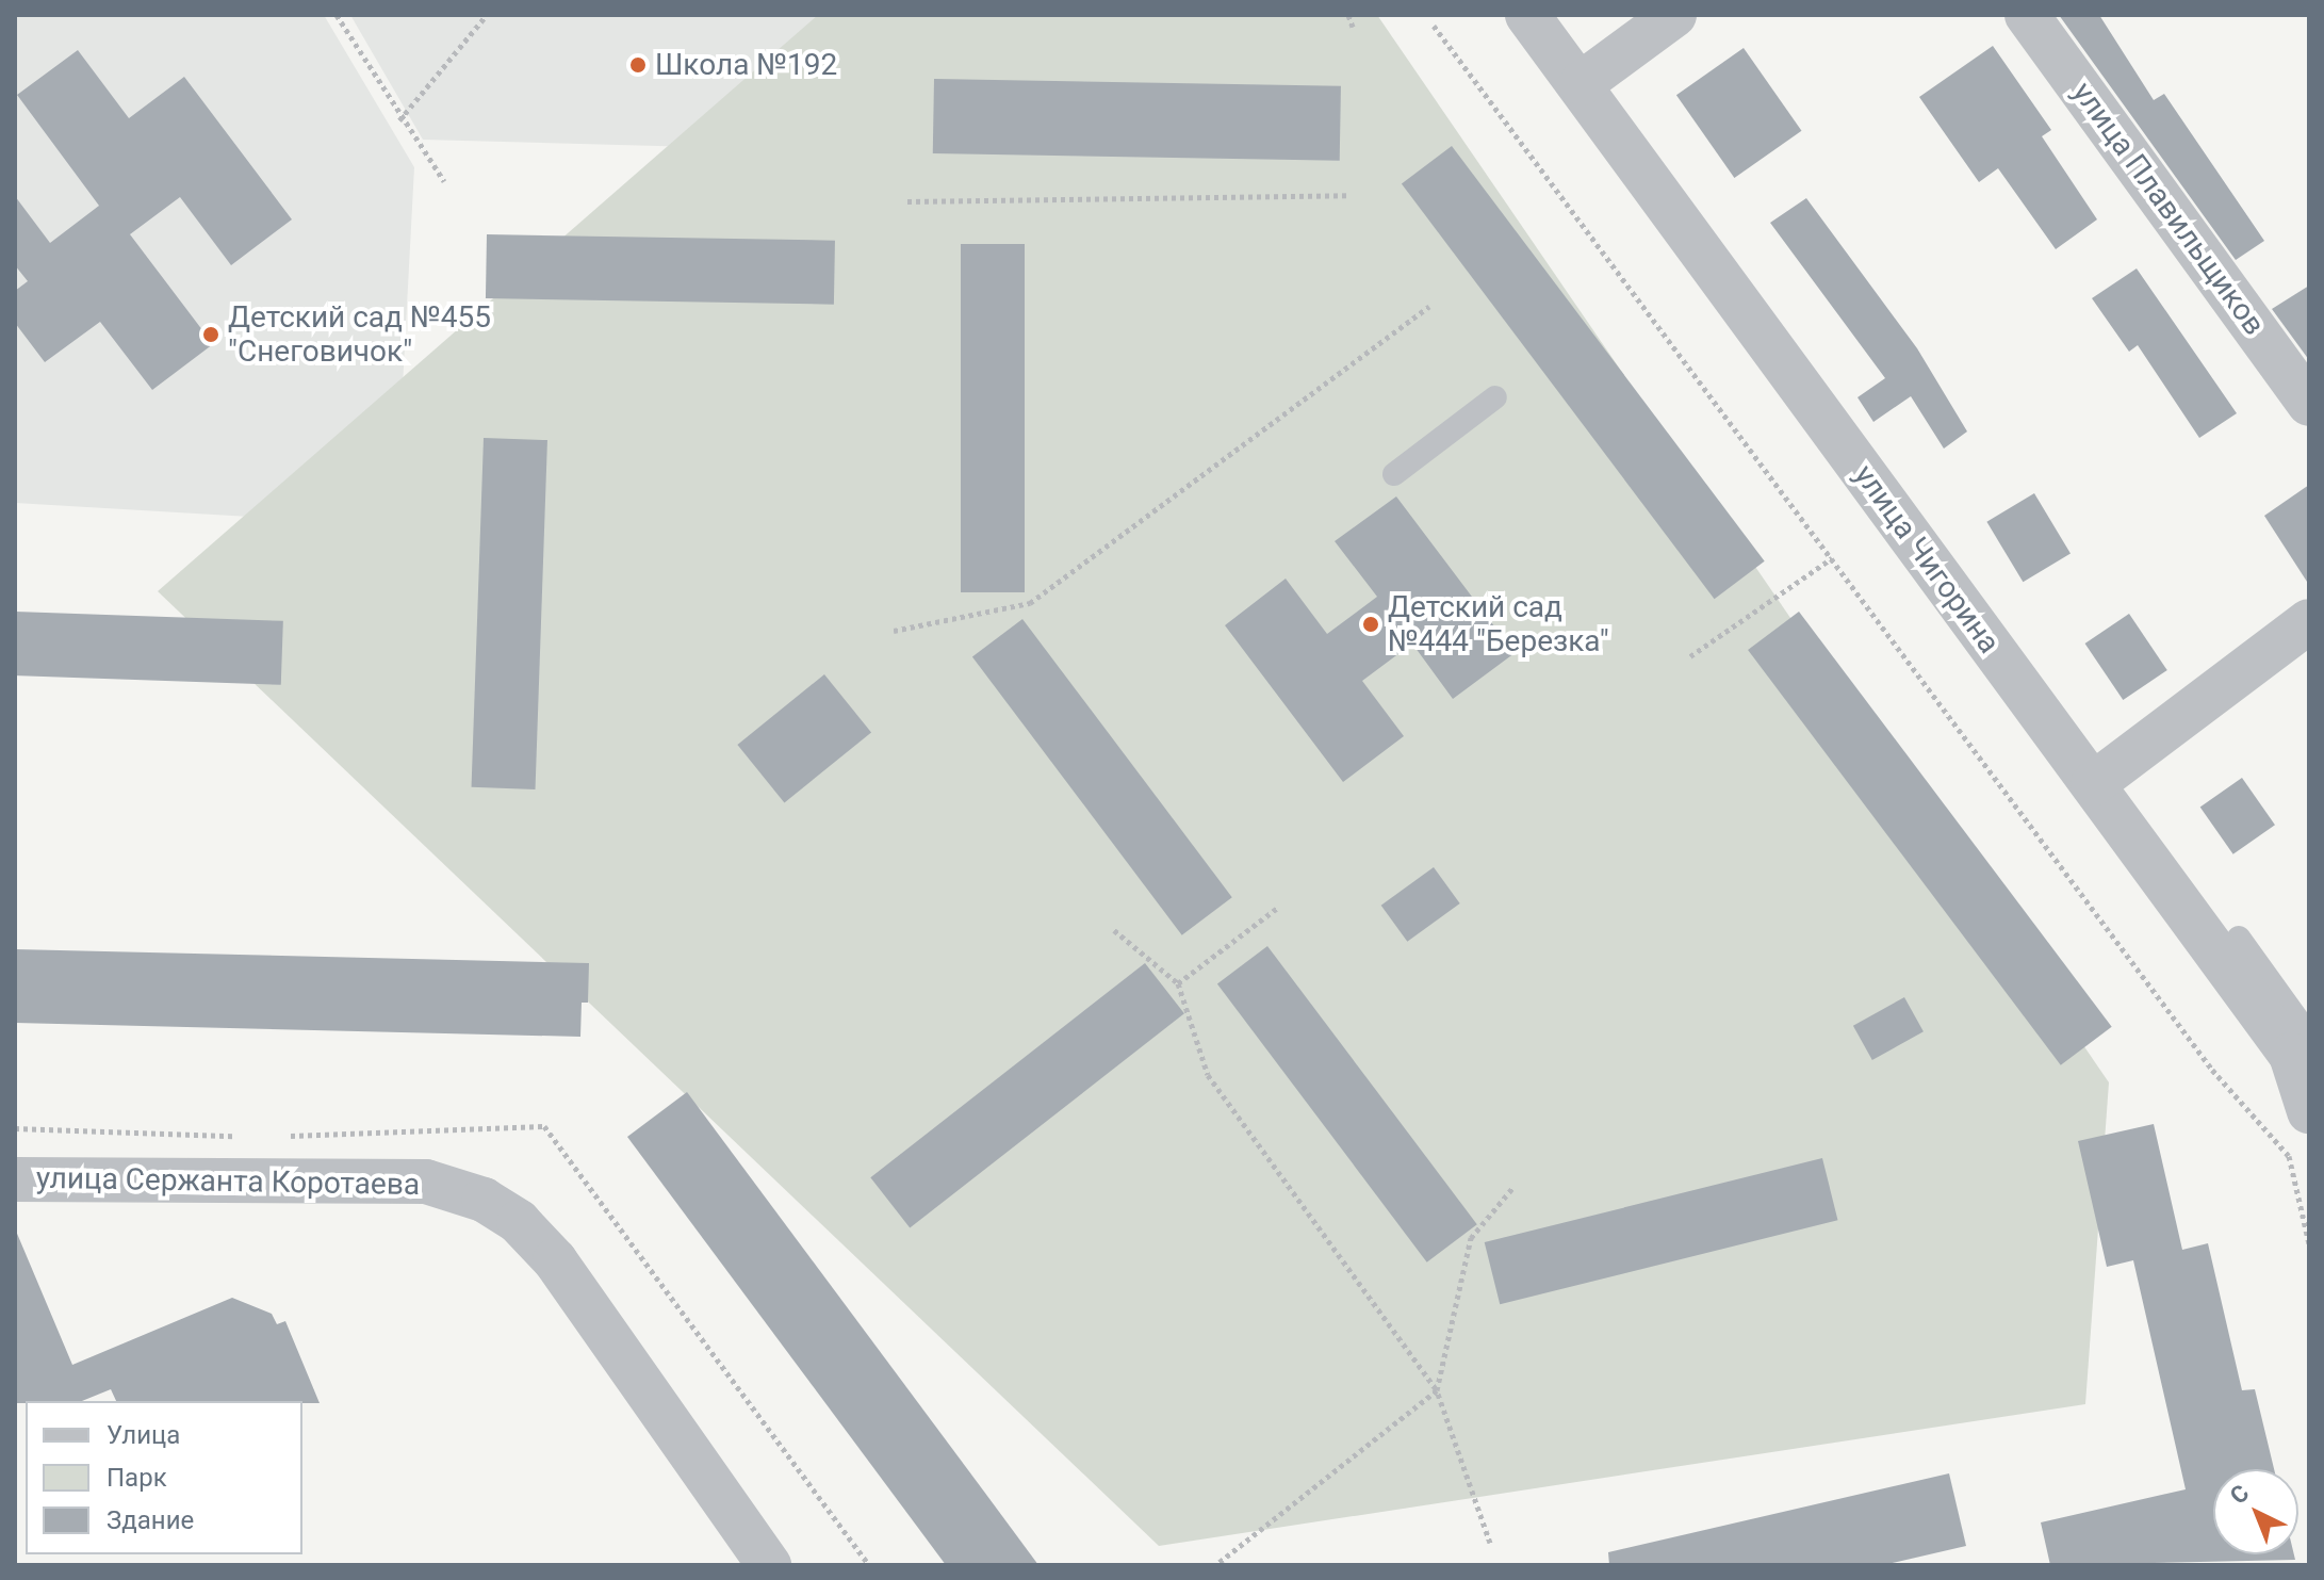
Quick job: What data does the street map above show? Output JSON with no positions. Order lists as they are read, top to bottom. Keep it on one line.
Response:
{"streets":{"street":["улица Плавильщиков","улица Чигорина","улица Сержанта Коротаева"]},"places":["Школа №192","Детский сад №455 \"Снеговичок\"","Детский сад №444 \"Березка\""],"legend":["Улица","Парк","Здание"],"north":"top left"}
